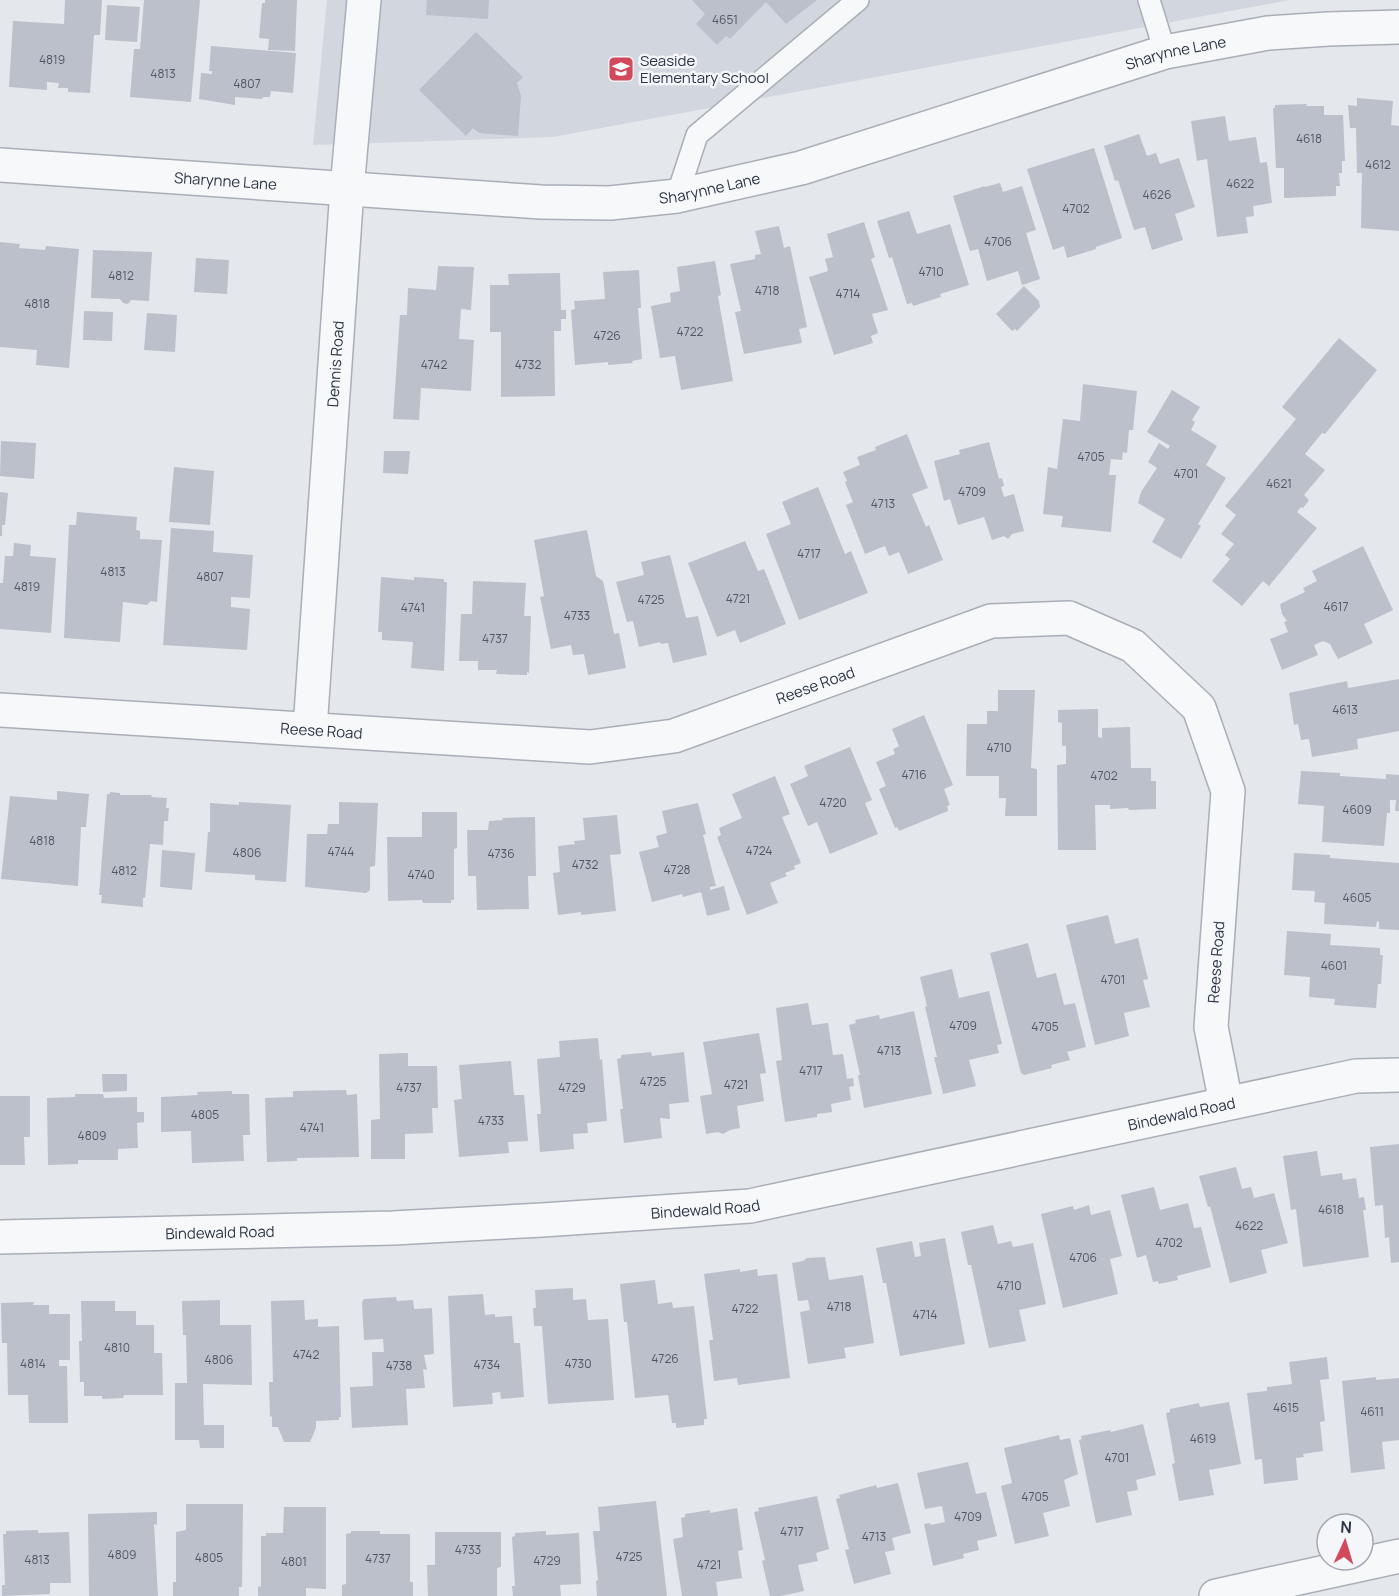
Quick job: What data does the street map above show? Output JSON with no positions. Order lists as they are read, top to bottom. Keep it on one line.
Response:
{"streets":{"street":["Sharynne Lane","Dennis Road","Reese Road","Bindewald Road"]},"crossings":[["Sharynne Lane","Dennis Road"],["Dennis Road","Reese Road"],["Reese Road","Bindewald Road"]],"places":{"school or university":["Seaside Elementary School"]},"house_numbers":["4651","4819","4813","4807","4618","4612","4622","4626","4702","4706","4710","4812","4718","4714","4818","4722","4726","4742","4732","4705","4701","4621","4709","4713","4717","4813","4807","4819","4721","4725","4617","4741","4733","4737","4613","4710","4716","4702","4720","4609","4818","4724","4744","4806","4736","4732","4728","4812","4740","4605","4601","4701","4709","4705","4713","4717","4725","4721","4737","4729","4805","4733","4741","4809","4618","4622","4702","4706","4710","4718","4722","4714","4810","4742","4726","4806","4814","4730","4734","4738","4615","4611","4619","4701","4705","4709","4717","4713","4733","4809","4725","4805","4737","4813","4729","4801","4721"],"north":"top"}
